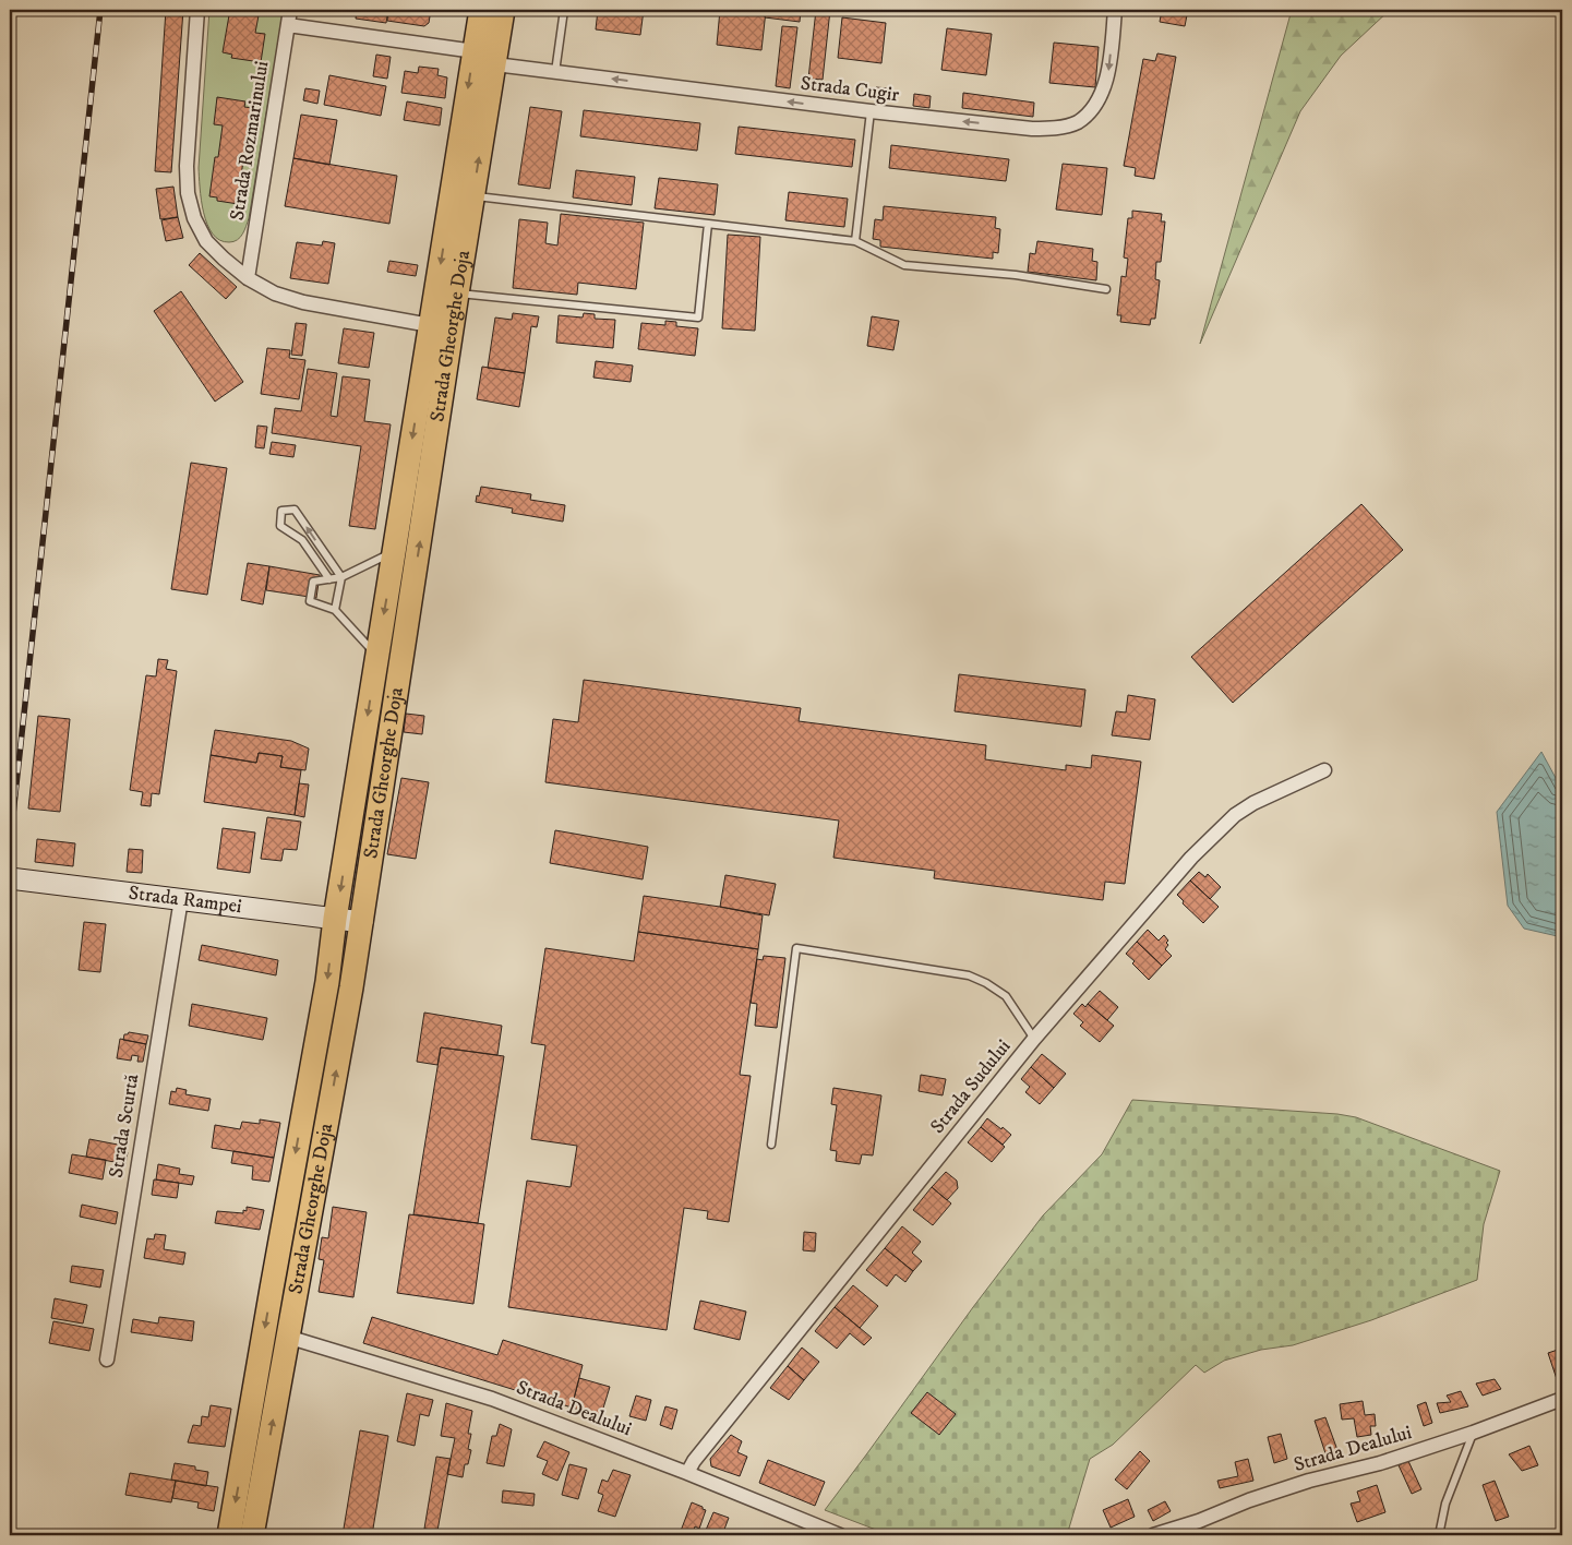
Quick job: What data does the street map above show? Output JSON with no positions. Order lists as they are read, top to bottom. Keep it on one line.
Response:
{"streets":{"main road":["Strada Gheorghe Doja","Strada Rampei"],"street":["Strada Cugir","Strada Rozmarinului","Strada Sudului","Strada Scurtă","Strada Dealului"]},"crossings":[["Strada Cugir","Strada Gheorghe Doja"],["Strada Rozmarinului","Strada Gheorghe Doja"],["Strada Gheorghe Doja","Strada Rampei"],["Strada Gheorghe Doja","Strada Dealului"],["Strada Rampei","Strada Scurtă"],["Strada Sudului","Strada Dealului"]],"one_way":["Strada Cugir"]}
